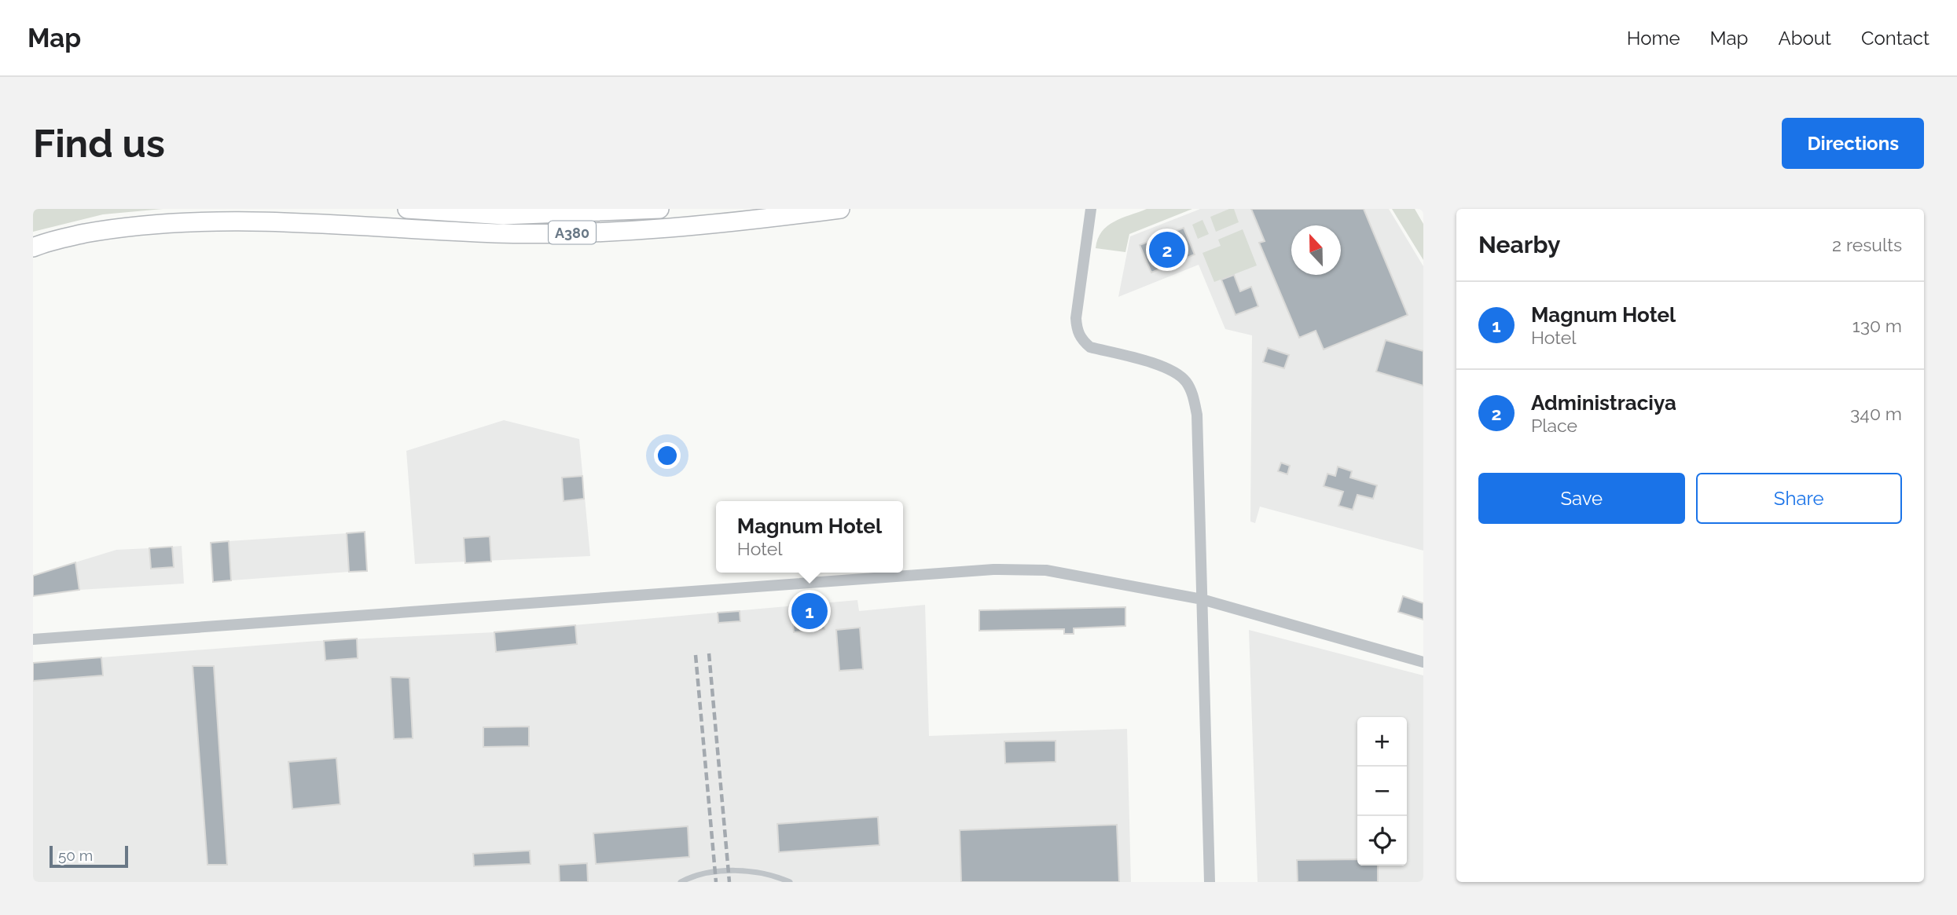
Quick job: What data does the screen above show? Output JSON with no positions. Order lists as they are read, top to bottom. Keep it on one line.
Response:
{"streets":{"highway":["A380"]},"scale_bar":"50 m","north":"top","page":{"header":"Map","nav":["Home","Map","About","Contact"],"buttons":["Directions",["Save","Share"]],"title":"Find us","heading":["Nearby","2 results"],"pins":["2","1"],"list":[{"mark":"1","name":"Magnum Hotel","note":"Hotel","value":"130 m"},{"mark":"2","name":"Administraciya","note":"Place","value":"340 m"}],"popup":["Magnum Hotel","Hotel"],"map_buttons":["+","−"],"scale":"50 m"}}
